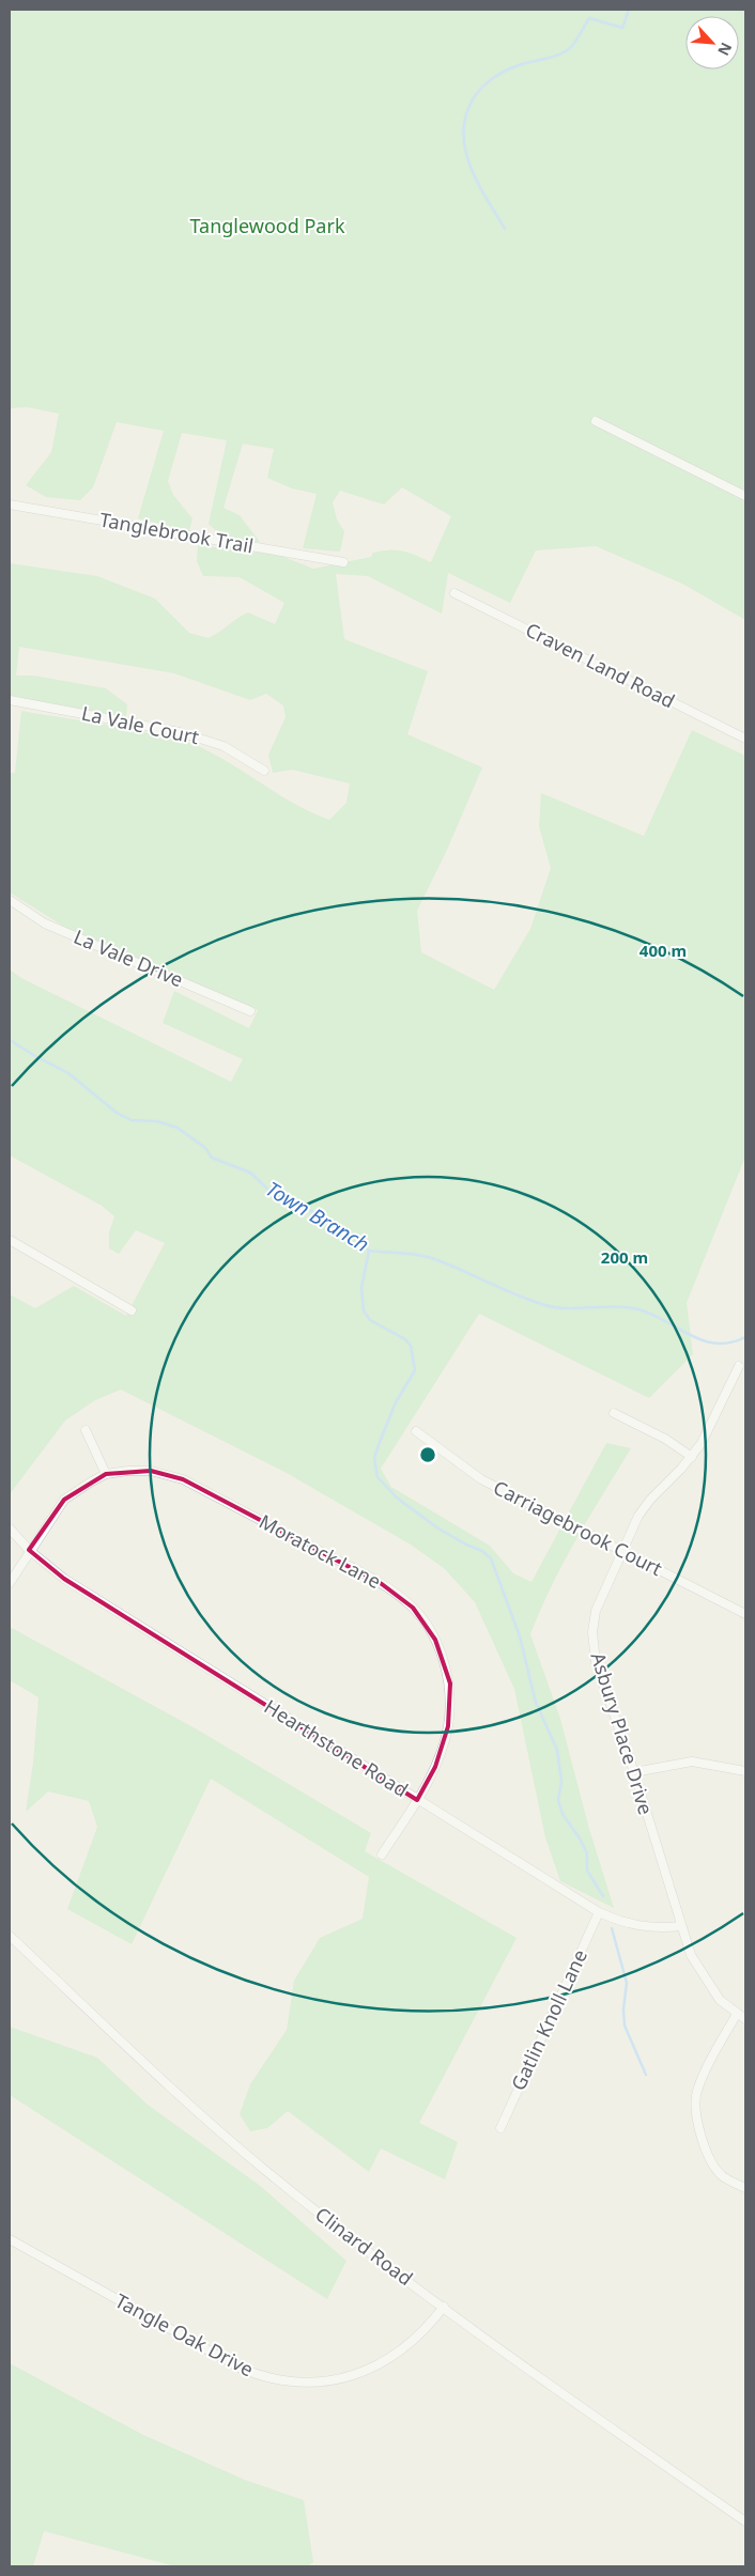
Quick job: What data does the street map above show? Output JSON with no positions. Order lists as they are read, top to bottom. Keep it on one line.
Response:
{"streets":{"street":["Tanglebrook Trail","Craven Land Road","La Vale Court","La Vale Drive","Carriagebrook Court","Moratock Lane","Asbury Place Drive","Hearthstone Road","Gatlin Knoll Lane","Clinard Road","Tangle Oak Drive"]},"crossings":[["Carriagebrook Court","Asbury Place Drive"],["Moratock Lane","Hearthstone Road"],["Asbury Place Drive","Hearthstone Road"],["Hearthstone Road","Gatlin Knoll Lane"],["Clinard Road","Tangle Oak Drive"]],"water":["Town Branch"],"parks":["Tanglewood Park"],"north":"bottom right","rings":["400 m","200 m"]}
